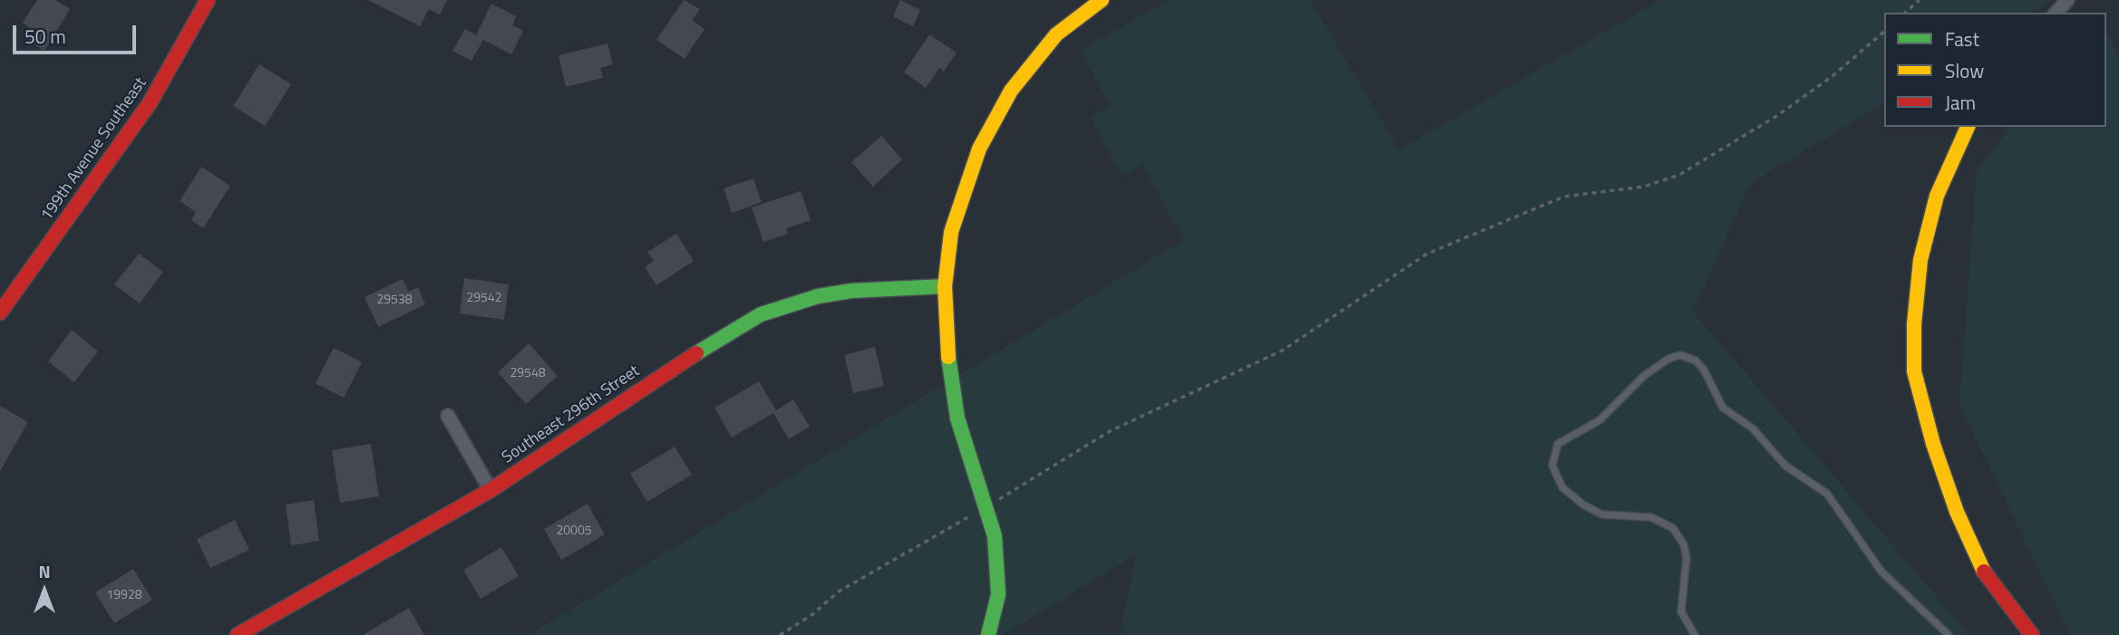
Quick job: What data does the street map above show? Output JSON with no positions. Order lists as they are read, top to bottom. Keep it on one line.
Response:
{"streets":{"street":["199th Avenue Southeast","Southeast 296th Street"]},"house_numbers":["29542","29538","29548","20005","19928"],"legend":["Fast","Slow","Jam"],"scale_bar":"50 m","north":"top"}
